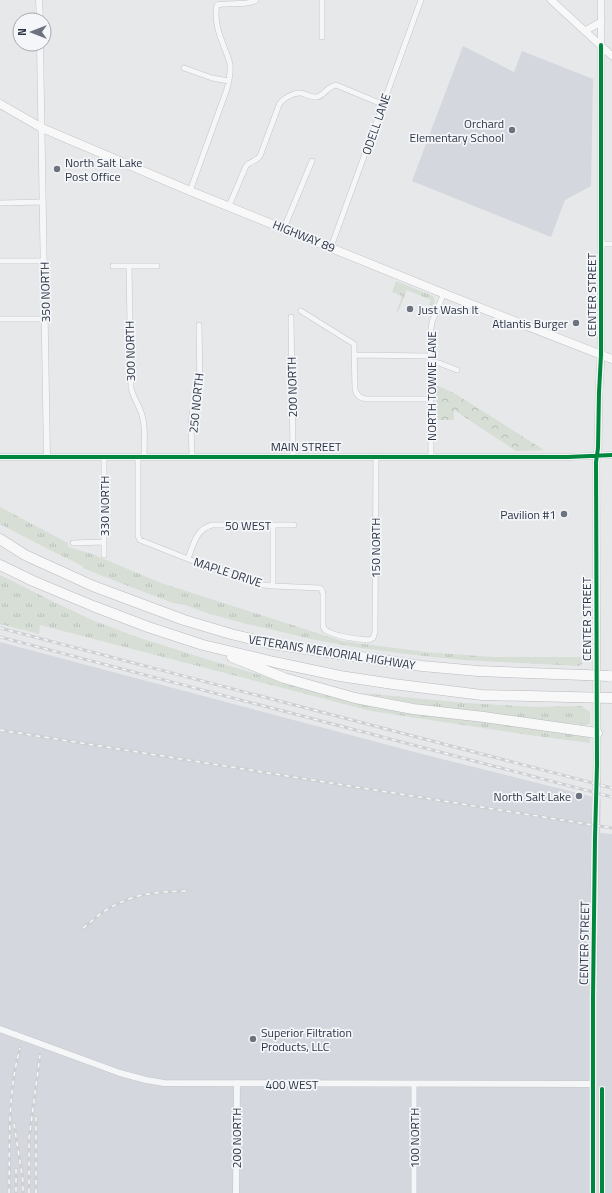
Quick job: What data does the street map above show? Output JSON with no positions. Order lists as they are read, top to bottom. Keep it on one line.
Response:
{"streets":{"highway":["VETERANS MEMORIAL HIGHWAY"],"main road":["HIGHWAY 89","CENTER STREET"],"street":["ODELL LANE","350 NORTH","300 NORTH","NORTH TOWNE LANE","200 NORTH","250 NORTH","MAIN STREET","330 NORTH","50 WEST","150 NORTH","MAPLE DRIVE","400 WEST","100 NORTH"]},"crossings":[["ODELL LANE","HIGHWAY 89"],["HIGHWAY 89","350 NORTH"],["HIGHWAY 89","CENTER STREET"],["HIGHWAY 89","NORTH TOWNE LANE"],["350 NORTH","MAIN STREET"],["CENTER STREET","MAIN STREET"],["CENTER STREET","400 WEST"],["300 NORTH","MAIN STREET"],["300 NORTH","MAPLE DRIVE"],["NORTH TOWNE LANE","MAIN STREET"],["200 NORTH","MAIN STREET"],["200 NORTH","400 WEST"],["250 NORTH","MAIN STREET"],["MAIN STREET","330 NORTH"],["MAIN STREET","150 NORTH"],["50 WEST","MAPLE DRIVE"],["150 NORTH","MAPLE DRIVE"],["400 WEST","100 NORTH"]],"places":["Orchard Elementary School","North Salt Lake Post Office","Just Wash It","Atlantis Burger","Pavilion #1","North Salt Lake","Superior Filtration Products, LLC"],"north":"left"}
